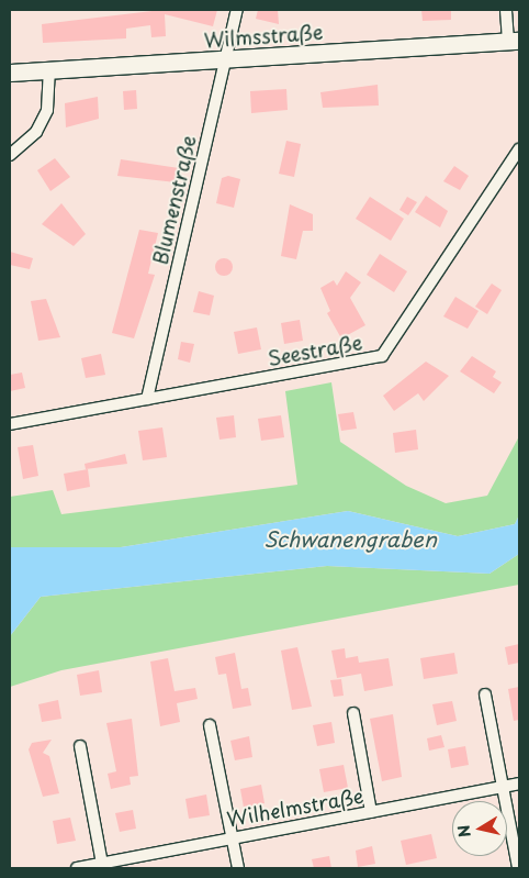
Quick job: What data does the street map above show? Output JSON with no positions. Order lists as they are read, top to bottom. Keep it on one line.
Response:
{"streets":{"street":["Wilmsstraße","Blumenstraße","Seestraße","Wilhelmstraße"]},"crossings":[["Wilmsstraße","Blumenstraße"],["Blumenstraße","Seestraße"]],"water":["Schwanengraben"],"north":"left"}
